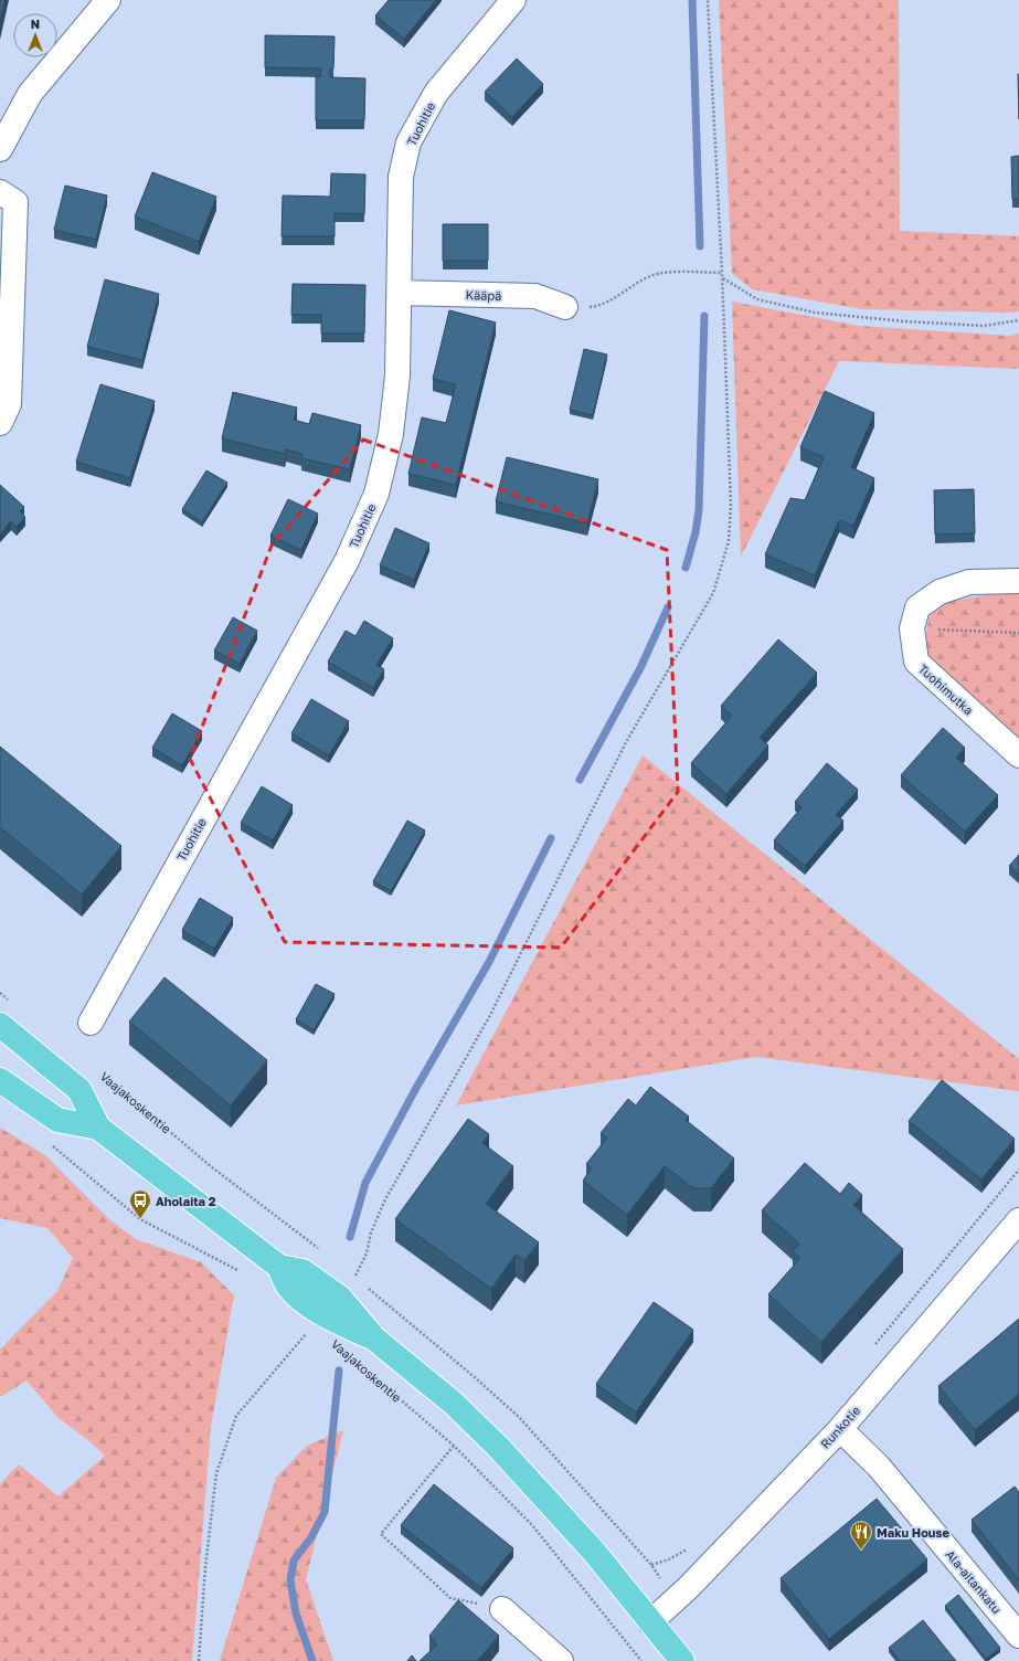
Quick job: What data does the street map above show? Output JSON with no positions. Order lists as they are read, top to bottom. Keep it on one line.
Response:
{"streets":{"street":["Tuohitie","Kääpä","Tuohimutka","Runkotie","Ala-aitankatu"],"path":["Vaajakoskentie"]},"crossings":[["Tuohitie","Kääpä"],["Runkotie","Ala-aitankatu"]],"places":{"bus stop":["Aholaita 2"],"restaurant":["Maku House"]},"north":"top"}
